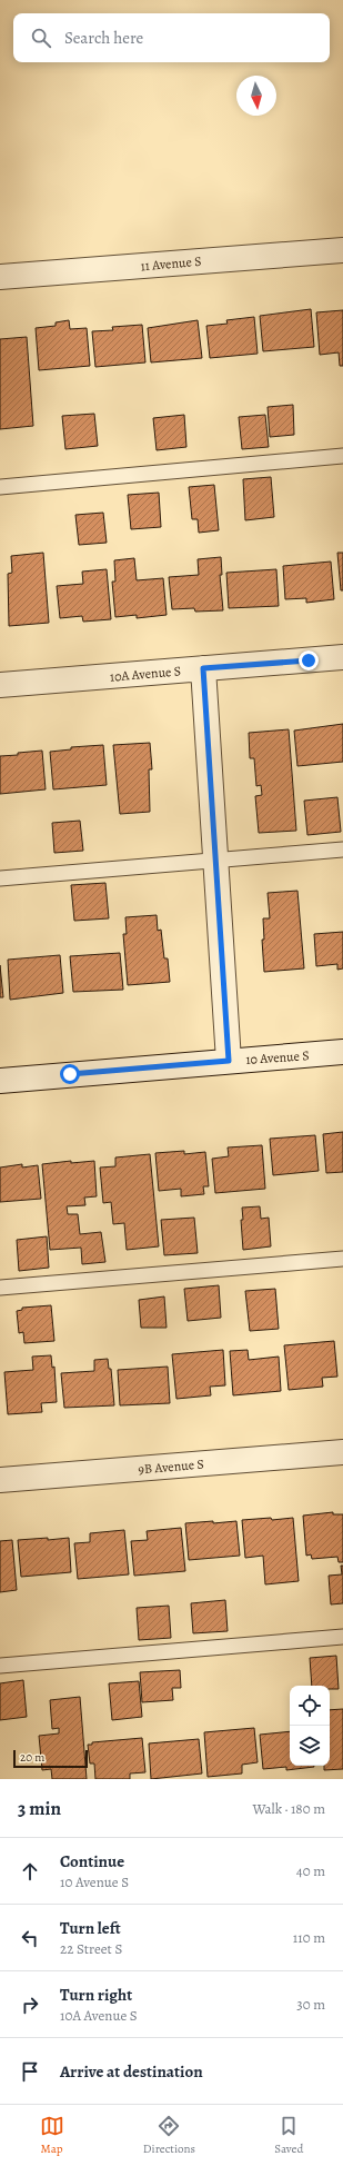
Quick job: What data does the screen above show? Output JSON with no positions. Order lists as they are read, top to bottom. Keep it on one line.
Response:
{"streets":{"street":["11 Avenue S","10A Avenue S","10 Avenue S","9B Avenue S"]},"scale_bar":"20 m","north":"bottom","page":{"search":"Search here","scale":"20 m","heading":["3 min","Walk · 180 m"],"list":[["Continue","10 Avenue S","40 m"],["Turn left","22 Street S","110 m"],["Turn right","10A Avenue S","30 m"],"Arrive at destination"],"nav":["Map","Directions","Saved"]}}
